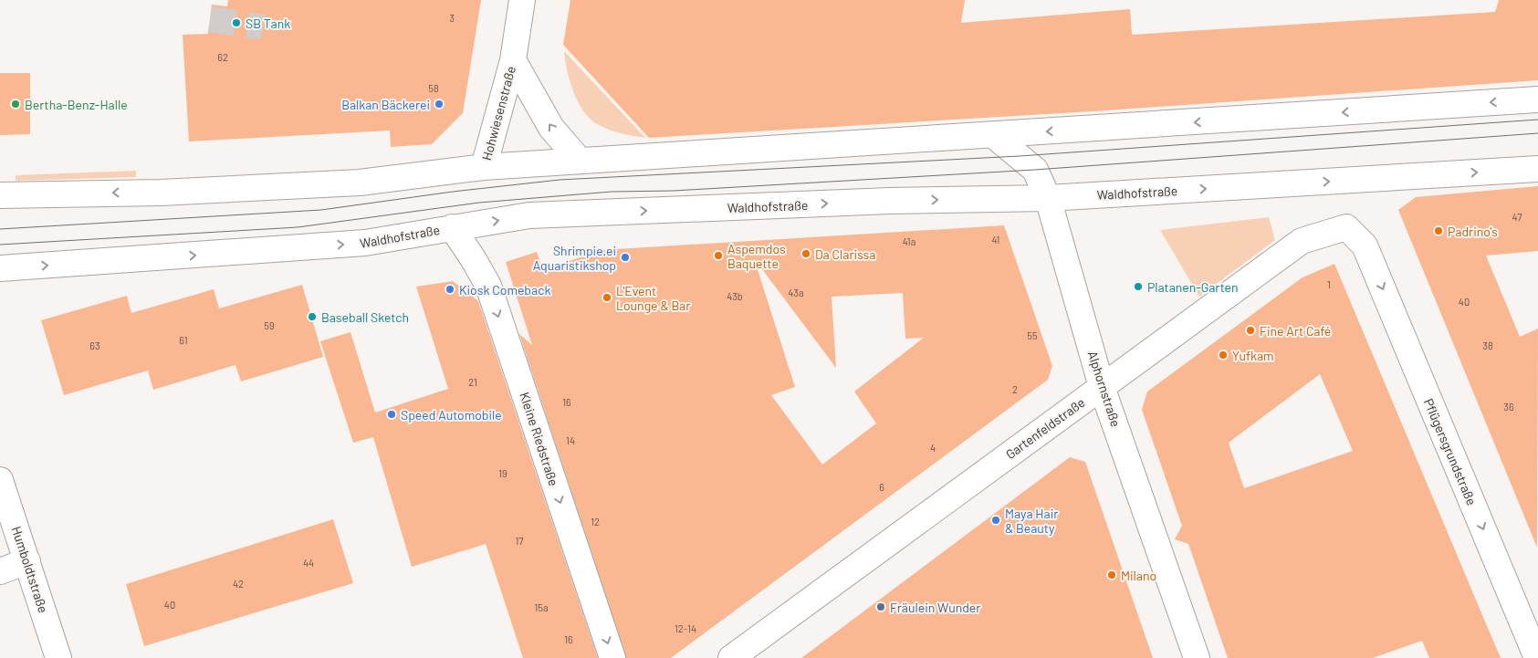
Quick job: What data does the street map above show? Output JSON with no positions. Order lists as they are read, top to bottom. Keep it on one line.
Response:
{"streets":{"street":["Hohwiesenstraße","Waldhofstraße","Alphornstraße","Gartenfeldstraße","Kleine Riedstraße","Pflügersgrundstraße","Humboldtstraße"]},"crossings":[["Waldhofstraße","Alphornstraße"],["Waldhofstraße","Kleine Riedstraße"],["Alphornstraße","Gartenfeldstraße"],["Gartenfeldstraße","Pflügersgrundstraße"]],"one_way":["Hohwiesenstraße","Kleine Riedstraße","Pflügersgrundstraße"],"places":["SB Tank","Bertha-Benz-Halle","Balkan Bäckerei","Padrino's","Da Clarissa","Aspemdos Baquette","Shrimpie.ei Aquaristikshop","Platanen-Garten","Kiosk Comeback","L'Event Lounge & Bar","Baseball Sketch","Fine Art Café","Yufkam","Speed Automobile","Maya Hair & Beauty","Milano","Fräulein Wunder"],"house_numbers":["3","62","58","47","41","41a","1","43a","43b","40","59","55","61","63","38","21","2","16","36","14","4","19","6","12","17","44","42","40","15a","12-14","16"]}
